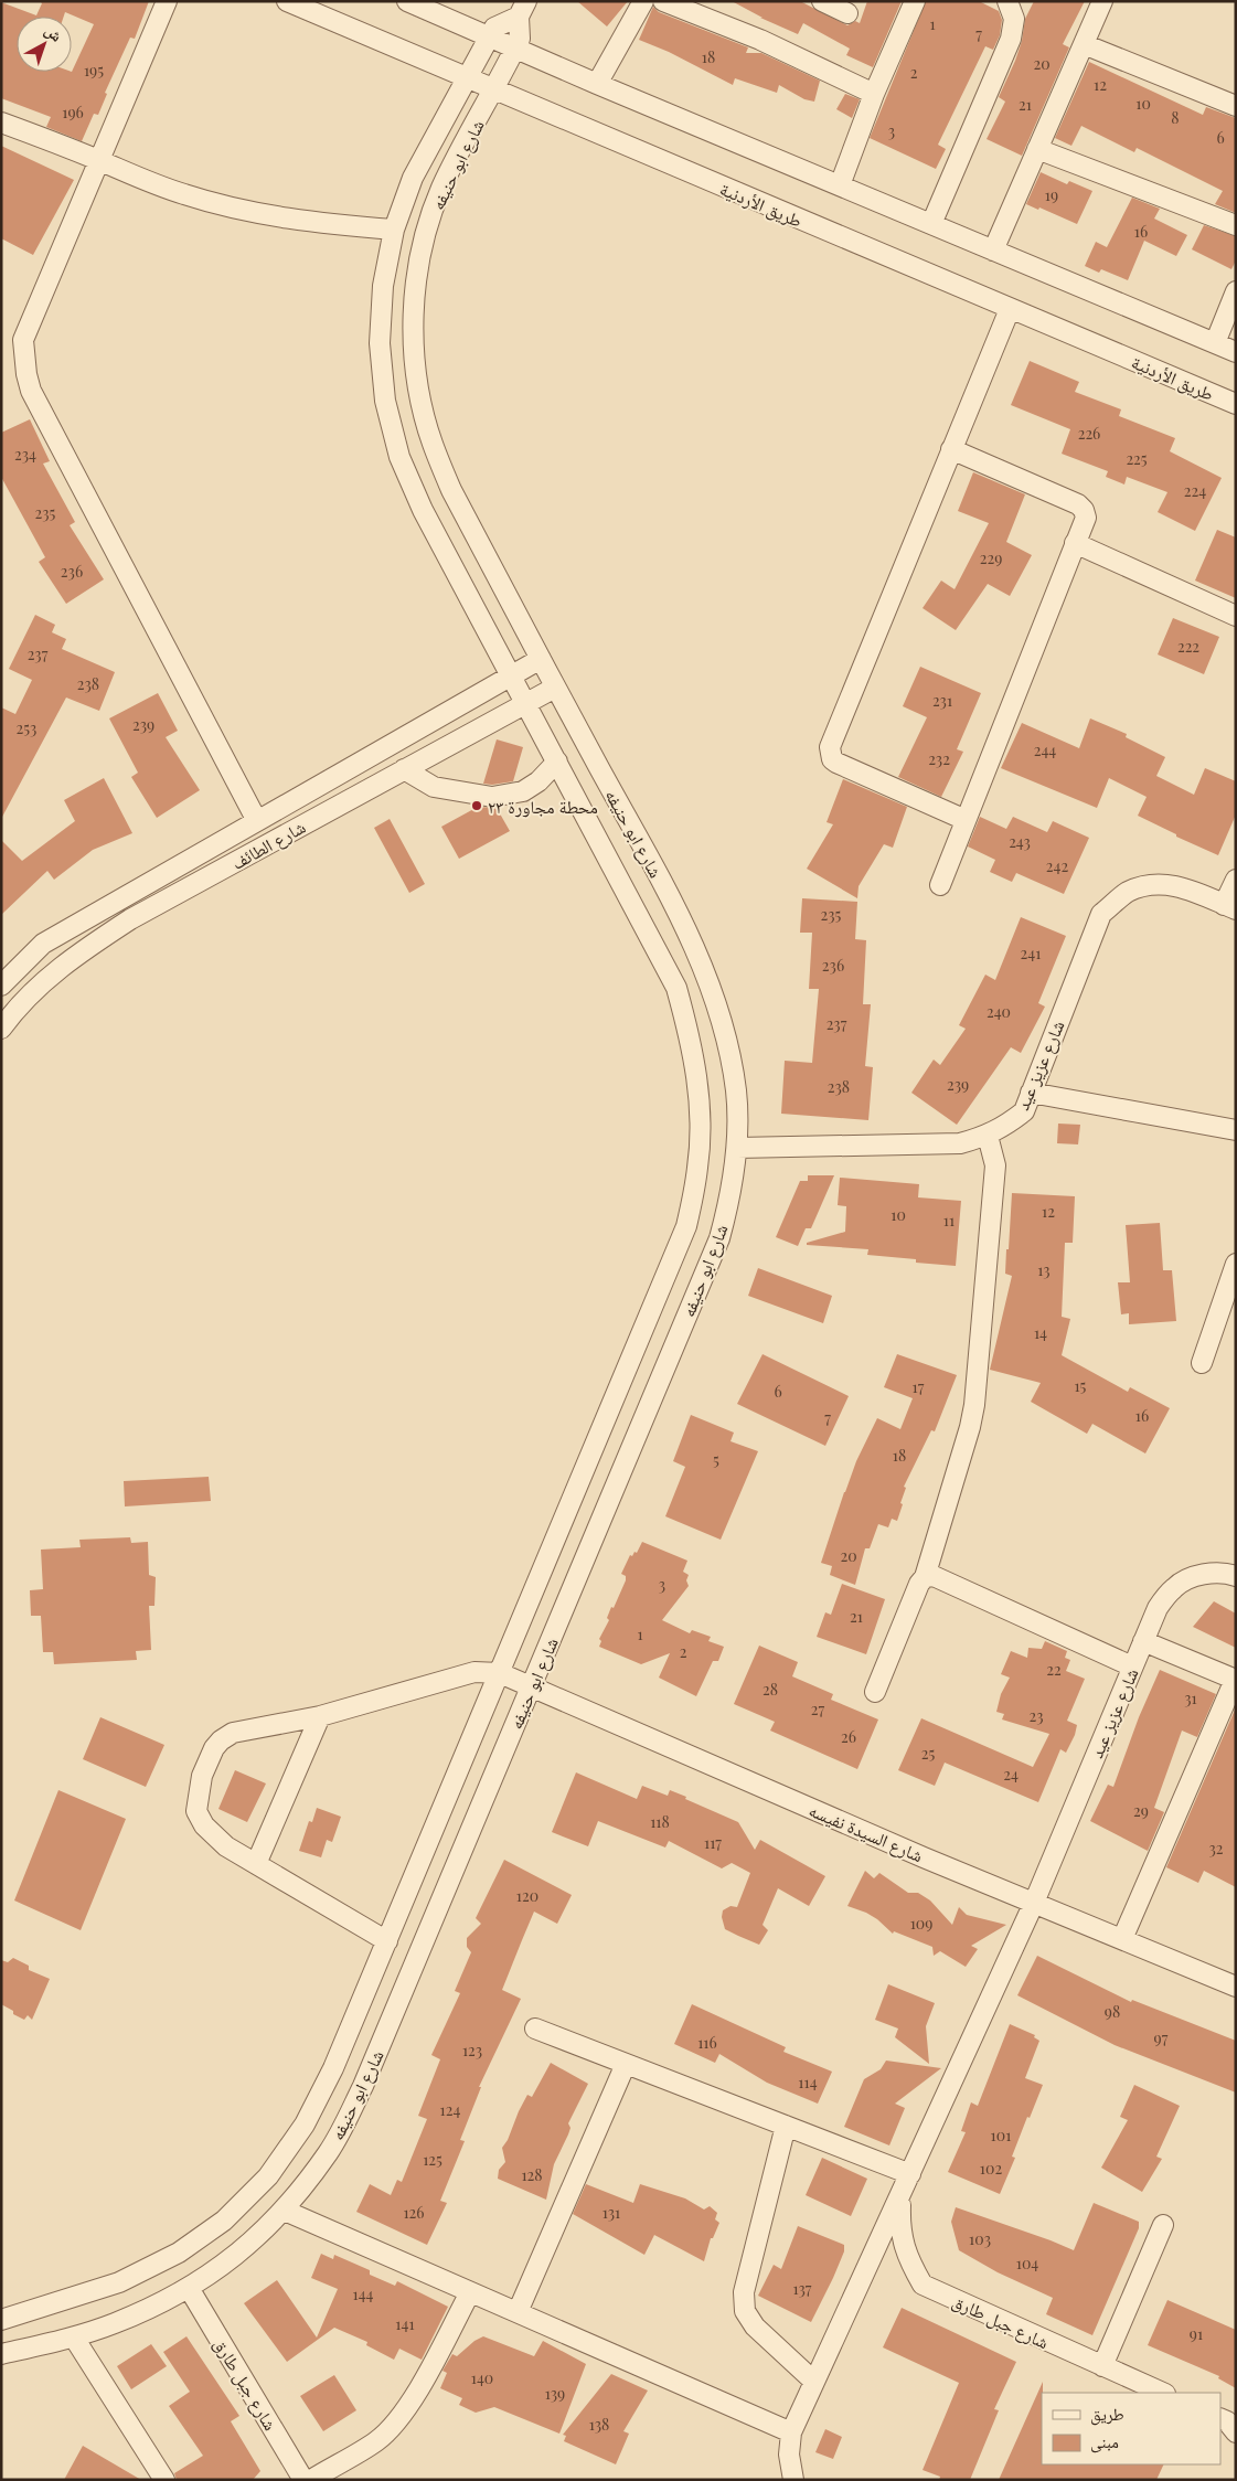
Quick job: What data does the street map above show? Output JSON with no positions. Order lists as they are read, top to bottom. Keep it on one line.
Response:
{"streets":{"street":["شارع ابو حنيفه","طريق الأردنية","شارع الطائف","شارع عزيز عيد","شارع السيدة نفيسه","شارع جبل طارق"]},"crossings":[["شارع ابو حنيفه","طريق الأردنية"],["شارع ابو حنيفه","شارع الطائف"],["شارع ابو حنيفه","شارع عزيز عيد"],["شارع ابو حنيفه","شارع السيدة نفيسه"],["شارع ابو حنيفه","شارع جبل طارق"],["شارع عزيز عيد","شارع السيدة نفيسه"],["شارع عزيز عيد","شارع جبل طارق"]],"places":["محطة مجاورة ٢٣"],"house_numbers":["1","7","18","20","195","2","12","10","21","196","8","3","6","19","16","226","234","225","224","235","229","236","222","237","238","231","239","253","244","232","243","242","235","241","236","240","237","239","238","12","10","11","13","14","15","17","6","16","7","18","5","20","3","21","1","2","22","28","31","27","23","26","25","24","29","118","117","32","120","109","98","97","116","123","114","124","101","125","102","128","126","131","103","104","137","144","141","91","140","139","138"],"legend":["طريق","مبنى"],"north":"top right"}
